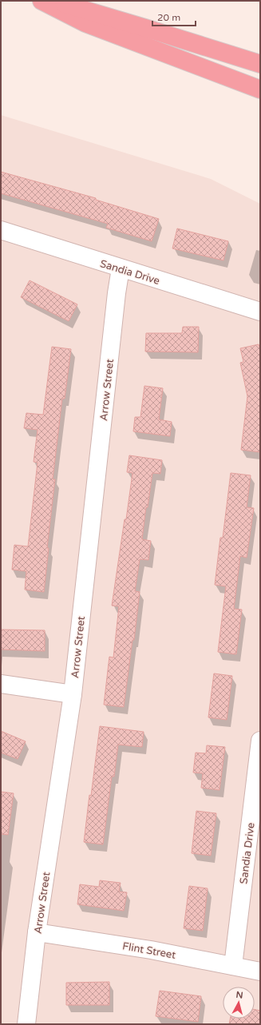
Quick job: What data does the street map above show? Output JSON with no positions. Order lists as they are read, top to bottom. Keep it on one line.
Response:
{"streets":{"street":["Sandia Drive","Arrow Street","Flint Street"]},"crossings":[["Sandia Drive","Arrow Street"],["Sandia Drive","Flint Street"],["Arrow Street","Flint Street"]],"scale_bar":"20 m","north":"top"}
